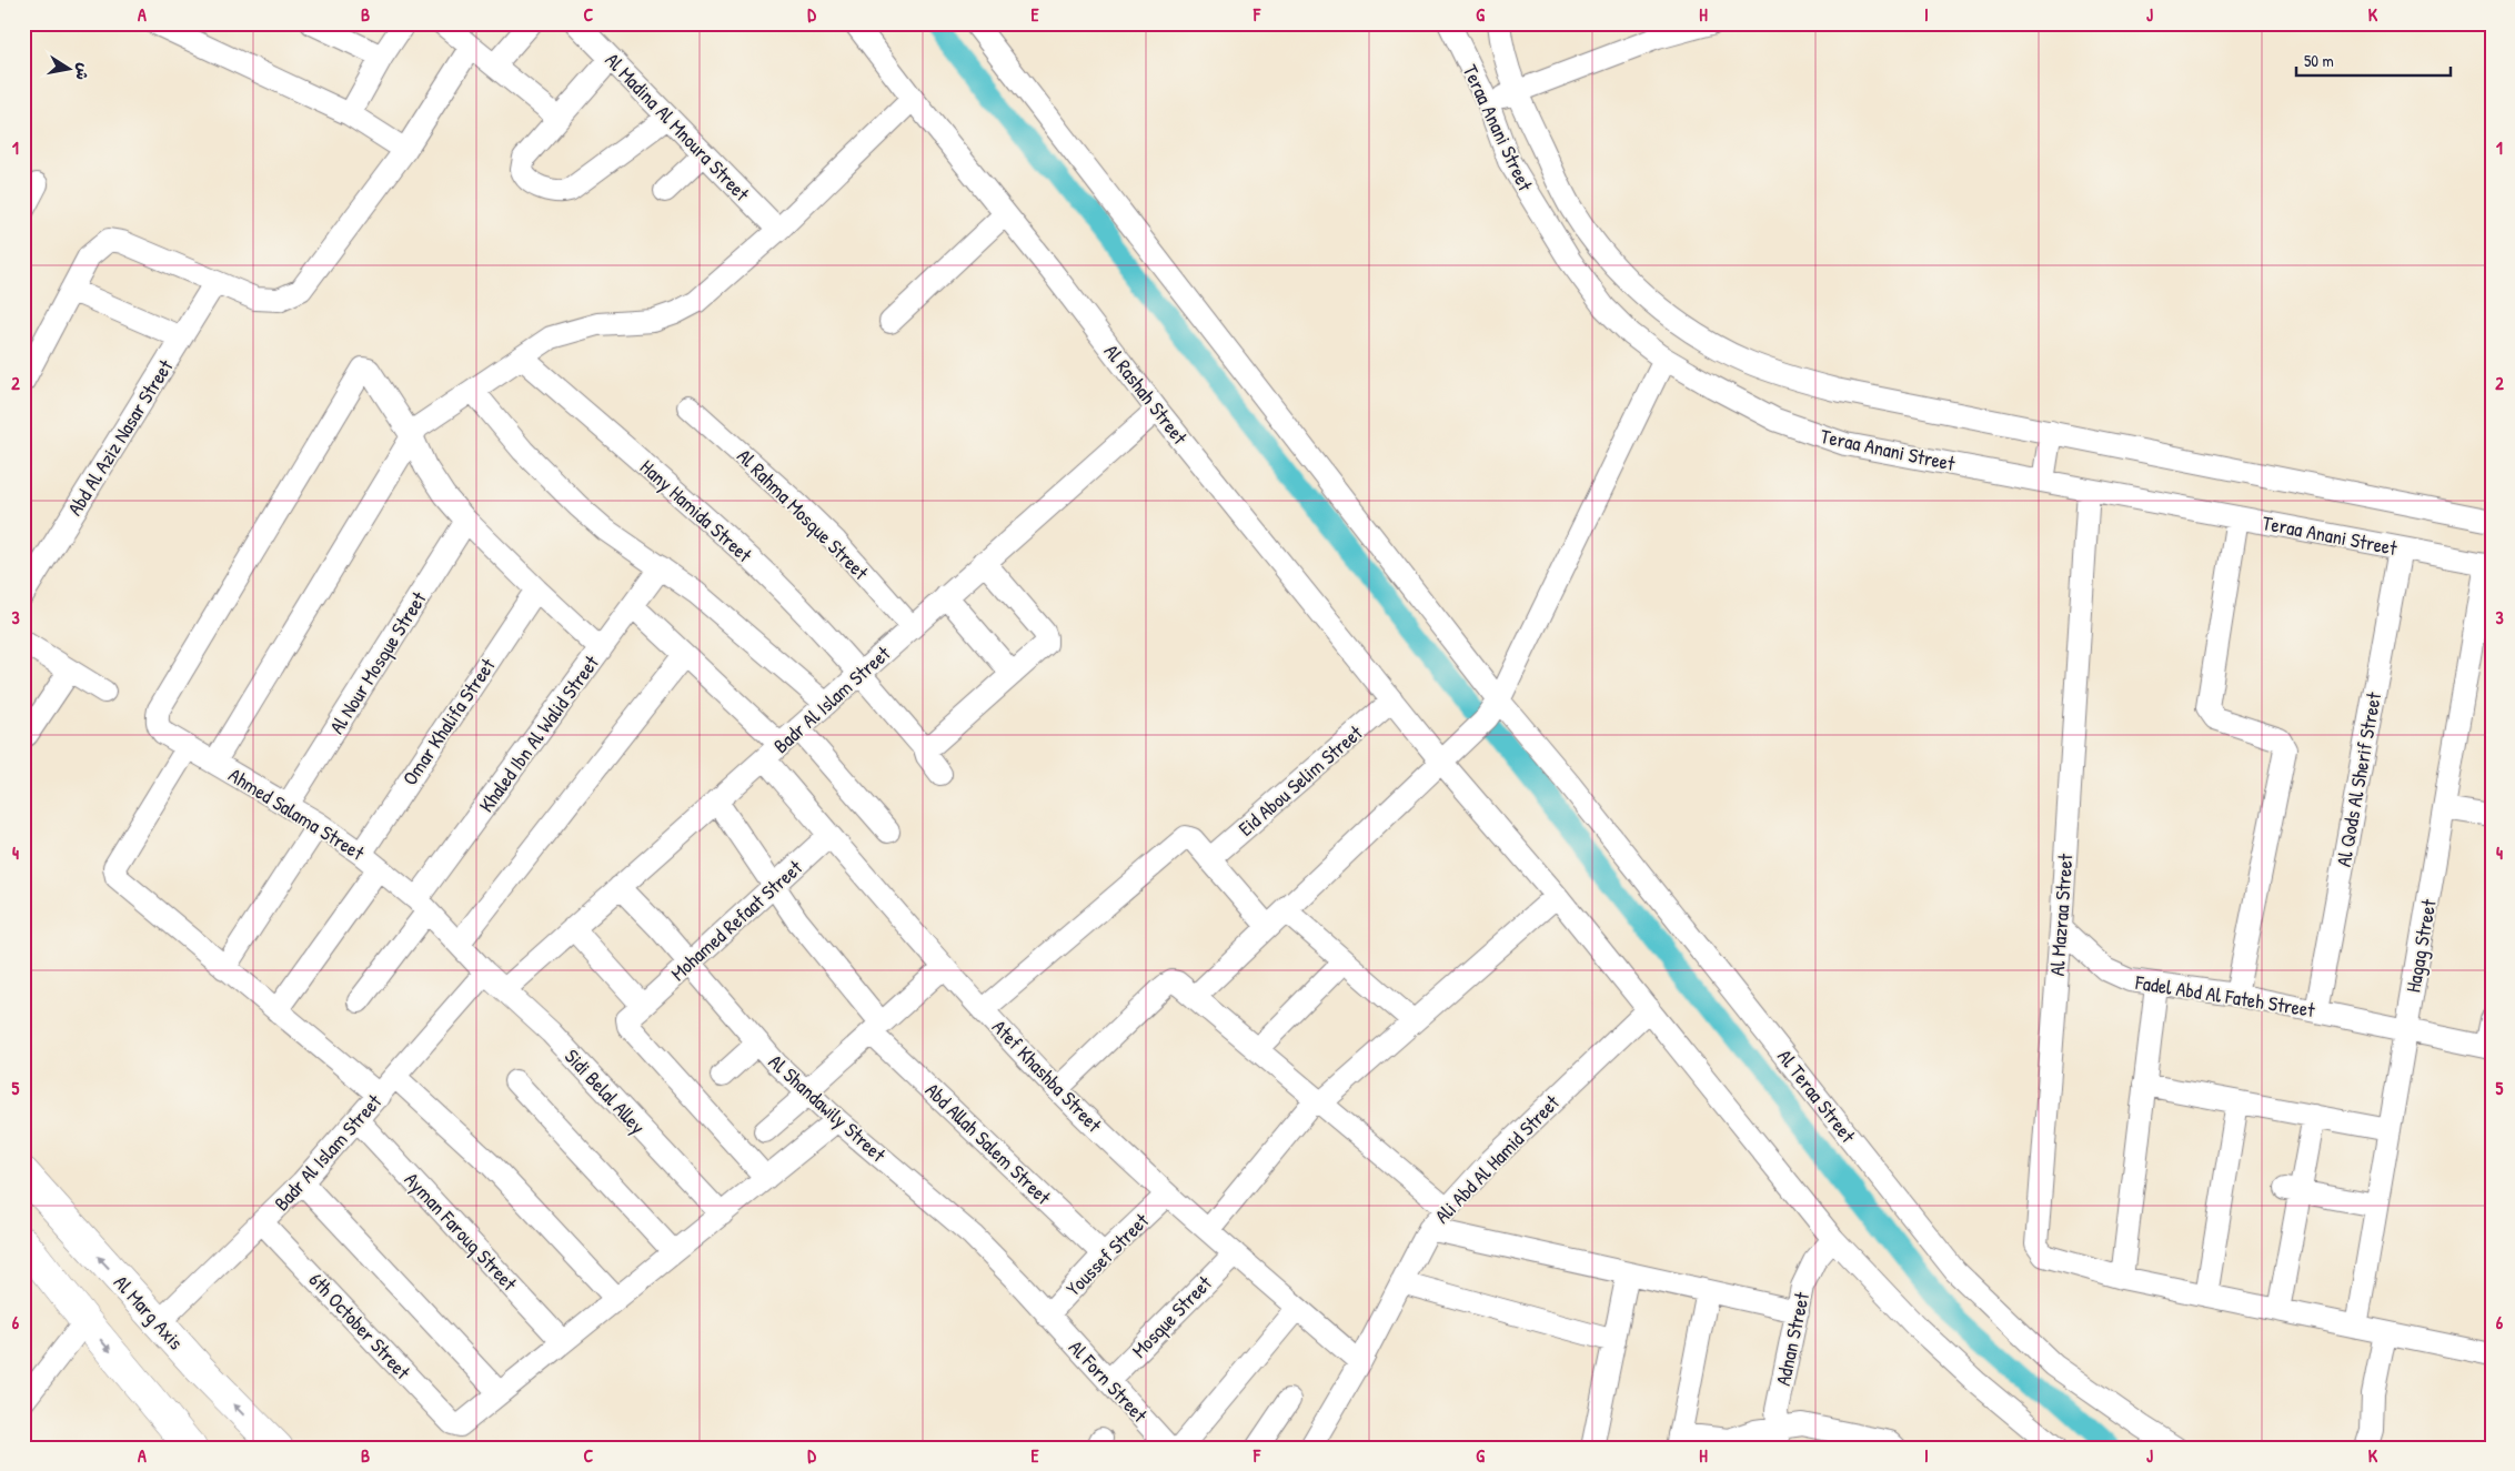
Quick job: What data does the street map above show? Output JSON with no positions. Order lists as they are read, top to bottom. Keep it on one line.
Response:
{"streets":{"main road":["Al Marg Axis"],"street":["Al Madina Al Mnoura Street","Teraa Anani Street","Al Rashah Street","Abd Al Aziz Nasar Street","Hany Hamida Street","Al Rahma Mosque Street","Al Nour Mosque Street","Badr Al Islam Street","Omar Khalifa Street","Khaled Ibn Al Walid Street","Al Qods Al Sherif Street","Eid Abou Selim Street","Ahmed Salama Street","Al Mazraa Street","Mohamed Refaat Street","Hagag Street","Fadel Abd Al Fateh Street","Atef Khashba Street","Sidi Belal Alley","Al Teraa Street","Al Shandawily Street","Abd Allah Salem Street","Ali Abd Al Hamid Street","Ayman Farouq Street","Youssef Street","Mosque Street","6th October Street","Adnan Street","Al Forn Street"]},"crossings":[["Teraa Anani Street","Al Qods Al Sherif Street"],["Teraa Anani Street","Al Mazraa Street"],["Teraa Anani Street","Hagag Street"],["Al Rashah Street","Badr Al Islam Street"],["Al Rashah Street","Eid Abou Selim Street"],["Hany Hamida Street","Badr Al Islam Street"],["Al Rahma Mosque Street","Badr Al Islam Street"],["Al Nour Mosque Street","Ahmed Salama Street"],["Badr Al Islam Street","Ahmed Salama Street"],["Badr Al Islam Street","Atef Khashba Street"],["Badr Al Islam Street","Sidi Belal Alley"],["Badr Al Islam Street","Al Shandawily Street"],["Badr Al Islam Street","Abd Allah Salem Street"],["Badr Al Islam Street","Ayman Farouq Street"],["Badr Al Islam Street","Al Marg Axis"],["Badr Al Islam Street","6th October Street"],["Omar Khalifa Street","Ahmed Salama Street"],["Khaled Ibn Al Walid Street","Ahmed Salama Street"],["Khaled Ibn Al Walid Street","Atef Khashba Street"],["Al Qods Al Sherif Street","Fadel Abd Al Fateh Street"],["Ahmed Salama Street","Sidi Belal Alley"],["Al Mazraa Street","Hagag Street"],["Al Mazraa Street","Fadel Abd Al Fateh Street"],["Mohamed Refaat Street","Atef Khashba Street"],["Mohamed Refaat Street","Al Shandawily Street"],["Mohamed Refaat Street","Abd Allah Salem Street"],["Hagag Street","Fadel Abd Al Fateh Street"],["Atef Khashba Street","Ali Abd Al Hamid Street"],["Atef Khashba Street","Youssef Street"],["Atef Khashba Street","Mosque Street"],["Al Shandawily Street","Youssef Street"],["Al Shandawily Street","Al Forn Street"],["Abd Allah Salem Street","Youssef Street"],["Youssef Street","Al Forn Street"],["Mosque Street","Al Forn Street"]],"scale_bar":"50 m","north":"right","grid":{"columns":["A","B","C","D","E","F","G","H","I","J","K"],"rows":["1","2","3","4","5","6"]}}
